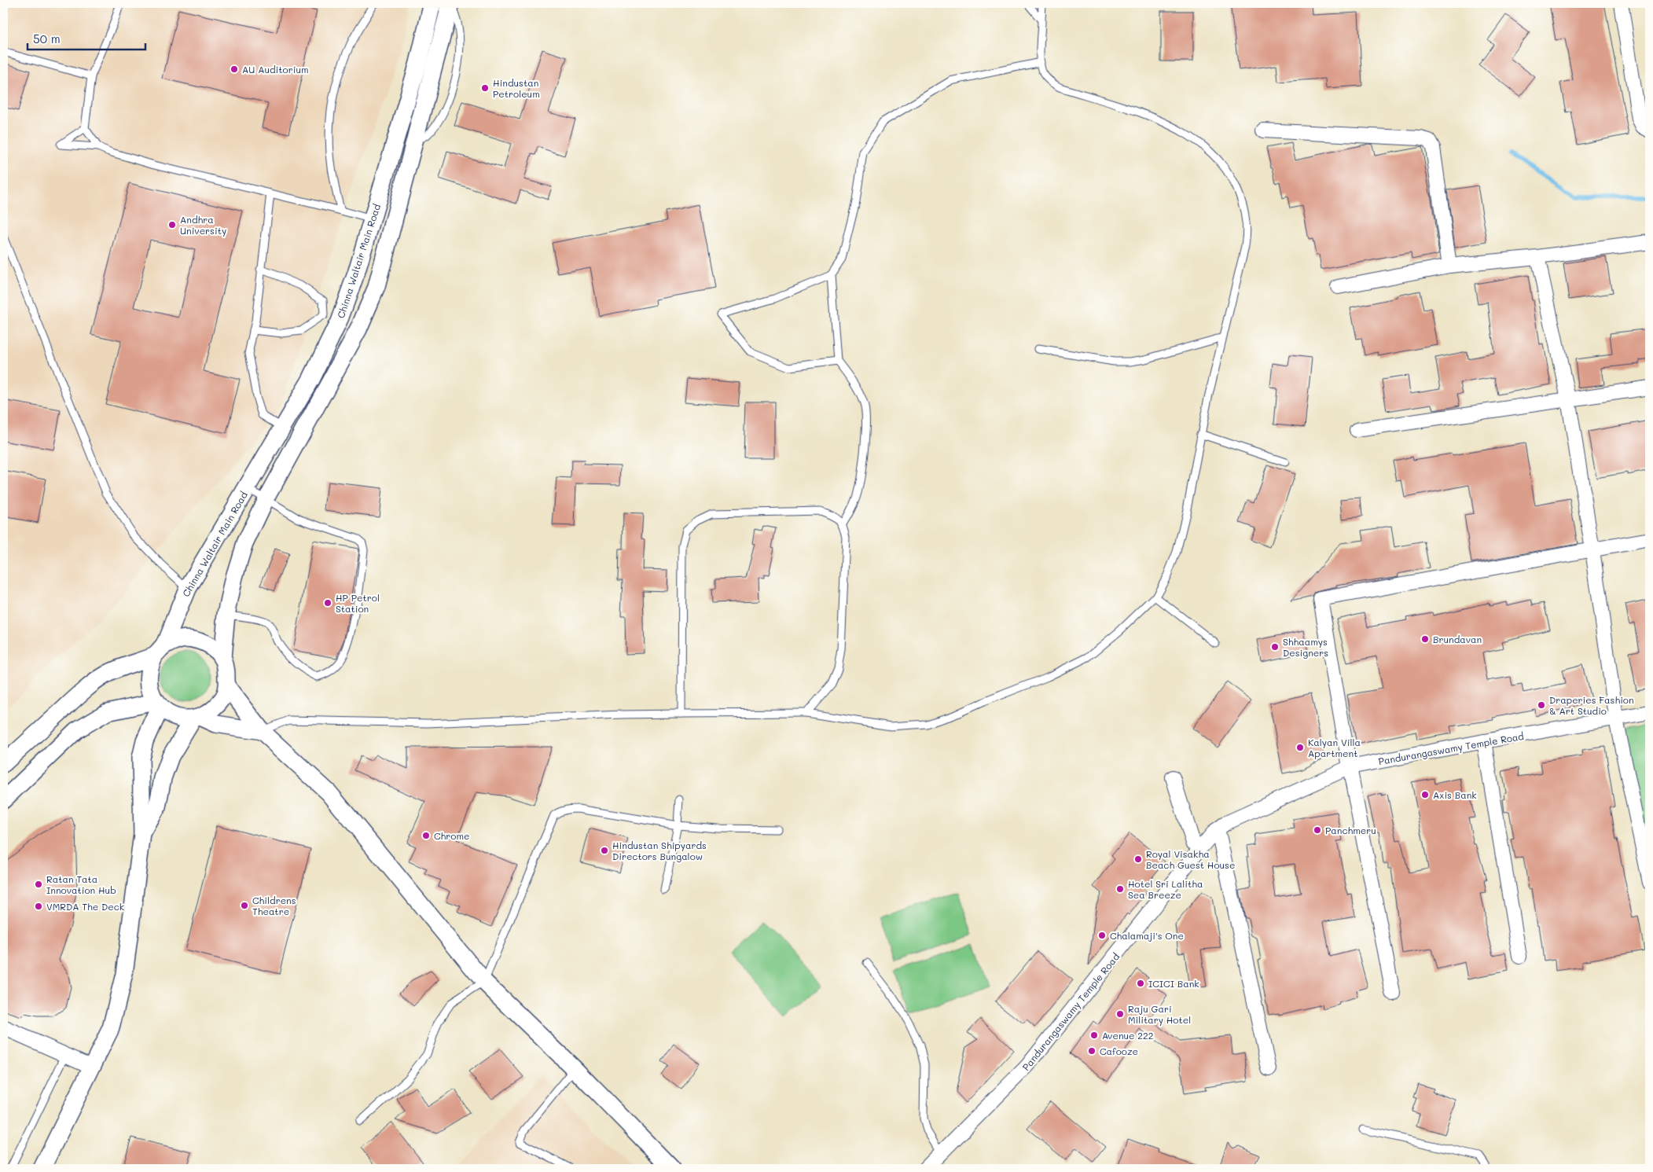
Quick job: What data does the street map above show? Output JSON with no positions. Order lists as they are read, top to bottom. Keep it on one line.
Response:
{"streets":{"street":["Chinna Waltair Main Road","Pandurangaswamy Temple Road"]},"places":["AU Auditorium","Hindustan Petroleum","Andhra University","HP Petrol Station","Brundavan","Shhaamys Designers","Draperies Fashion & Art Studio","Kalyan Villa Apartment","Axis Bank","Panchmeru","Chrome","Hindustan Shipyards Directors Bungalow","Royal Visakha Beach Guest House","Ratan Tata Innovation Hub","Hotel Sri Lalitha Sea Breeze","Childrens Theatre","VMRDA The Deck","Chalamaji's One","ICICI Bank","Raju Gari Military Hotel","Avenue 222","Cafooze"],"scale_bar":"50 m"}
